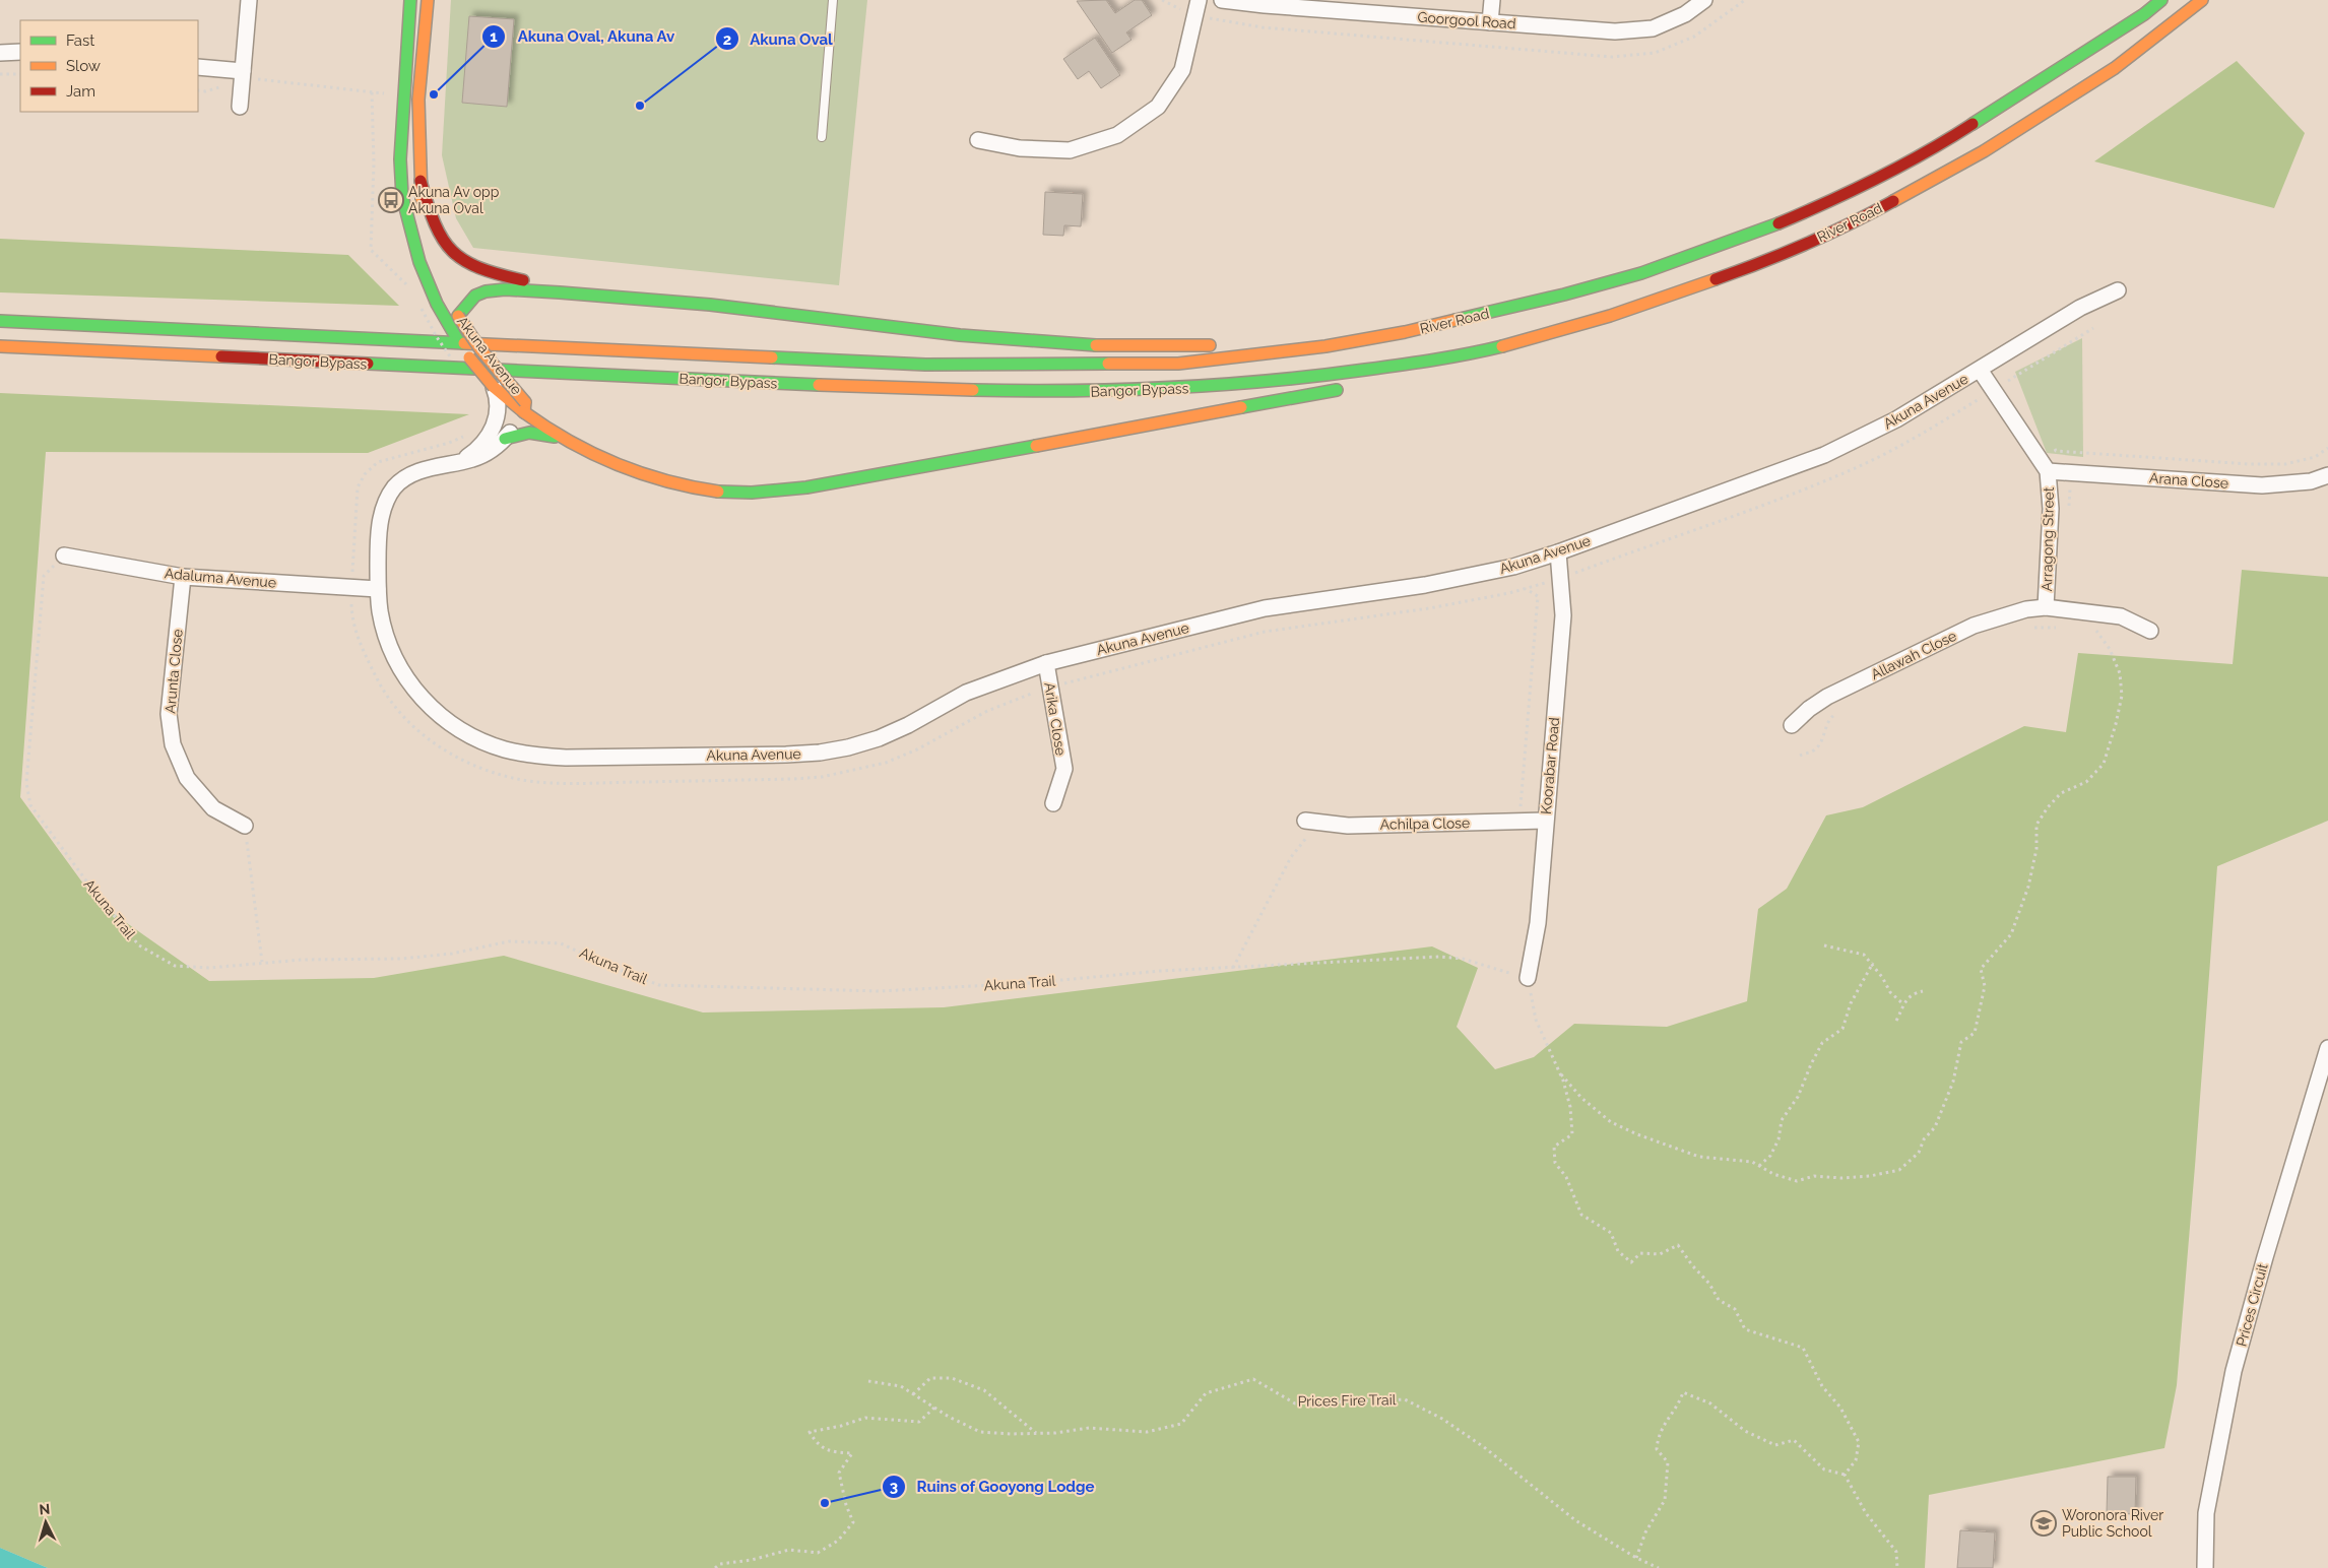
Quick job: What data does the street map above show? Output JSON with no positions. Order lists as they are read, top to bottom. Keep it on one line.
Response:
{"streets":{"main road":["River Road","Akuna Avenue","Bangor Bypass"],"street":["Goorgool Road","Arana Close","Arragong Street","Adaluma Avenue","Allawah Close","Arunta Close","Arika Close","Koorabar Road","Achilpa Close","Prices Circuit"],"path":["Akuna Trail","Prices Fire Trail"]},"crossings":[["River Road","Bangor Bypass"],["Akuna Avenue","Arragong Street"],["Akuna Avenue","Adaluma Avenue"],["Akuna Avenue","Arika Close"],["Akuna Avenue","Koorabar Road"],["Arana Close","Arragong Street"],["Arragong Street","Allawah Close"],["Adaluma Avenue","Arunta Close"],["Adaluma Avenue","Akuna Trail"],["Koorabar Road","Achilpa Close"],["Koorabar Road","Akuna Trail"]],"places":{"other":["Akuna Oval, Akuna Av","Akuna Oval","Ruins of Gooyong Lodge"],"bus stop":["Akuna Av opp Akuna Oval"],"school or university":["Woronora River Public School"]},"legend":["Fast","Slow","Jam"],"north":"top"}
